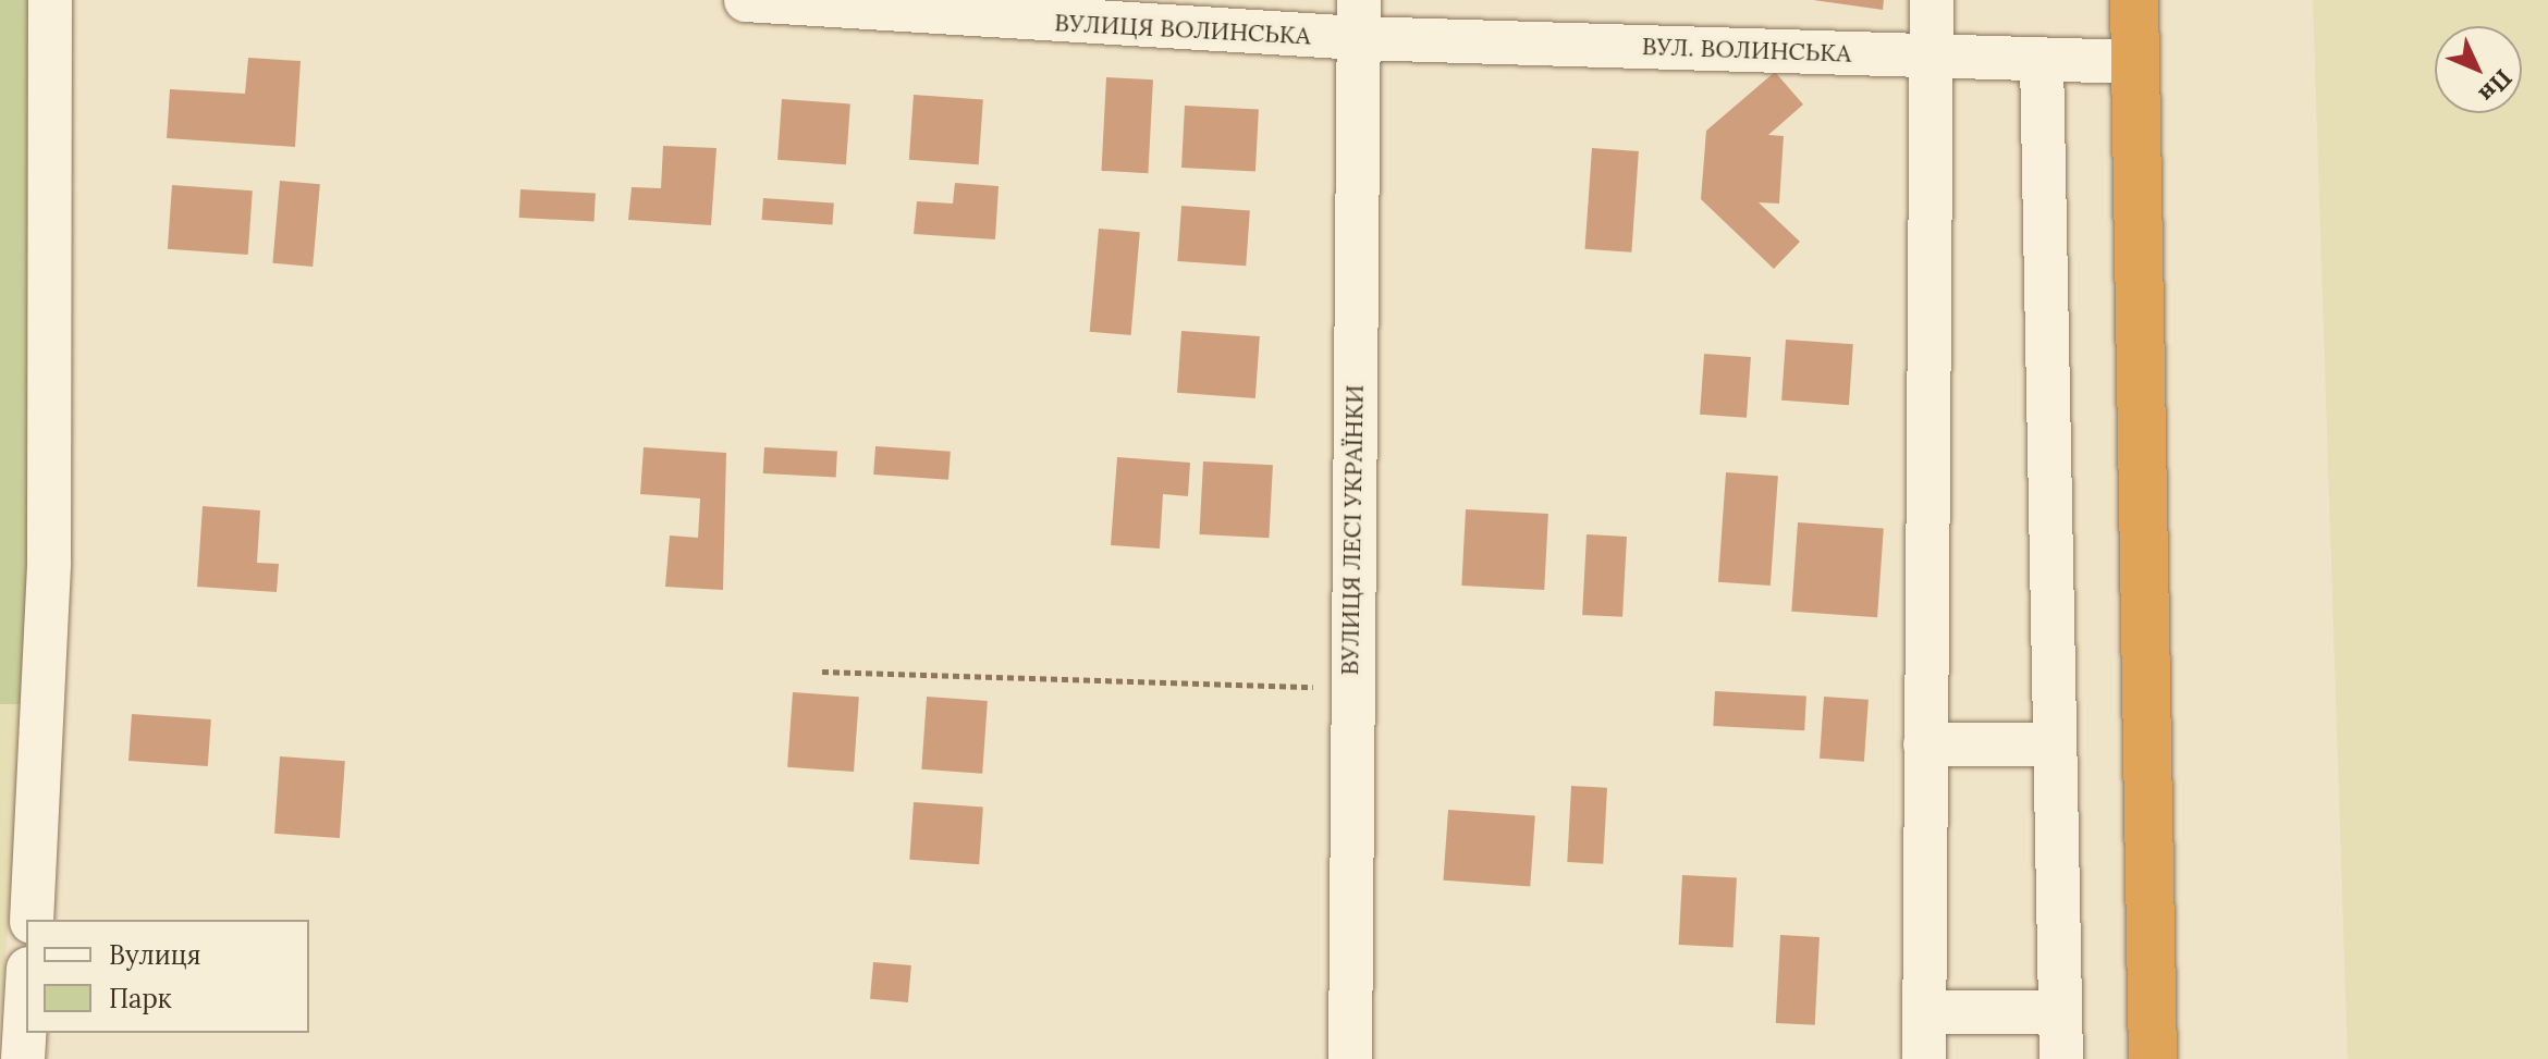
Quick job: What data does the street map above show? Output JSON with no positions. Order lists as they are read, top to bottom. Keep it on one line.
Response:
{"streets":{"street":["ВУЛИЦЯ ВОЛИНСЬКА","ВУЛ. ВОЛИНСЬКА","ВУЛИЦЯ ЛЕСІ УКРАЇНКИ"]},"crossings":[["ВУЛИЦЯ ВОЛИНСЬКА","ВУЛ. ВОЛИНСЬКА"],["ВУЛИЦЯ ВОЛИНСЬКА","ВУЛИЦЯ ЛЕСІ УКРАЇНКИ"],["ВУЛ. ВОЛИНСЬКА","ВУЛИЦЯ ЛЕСІ УКРАЇНКИ"]],"legend":["Вулиця","Парк"],"north":"bottom right"}
